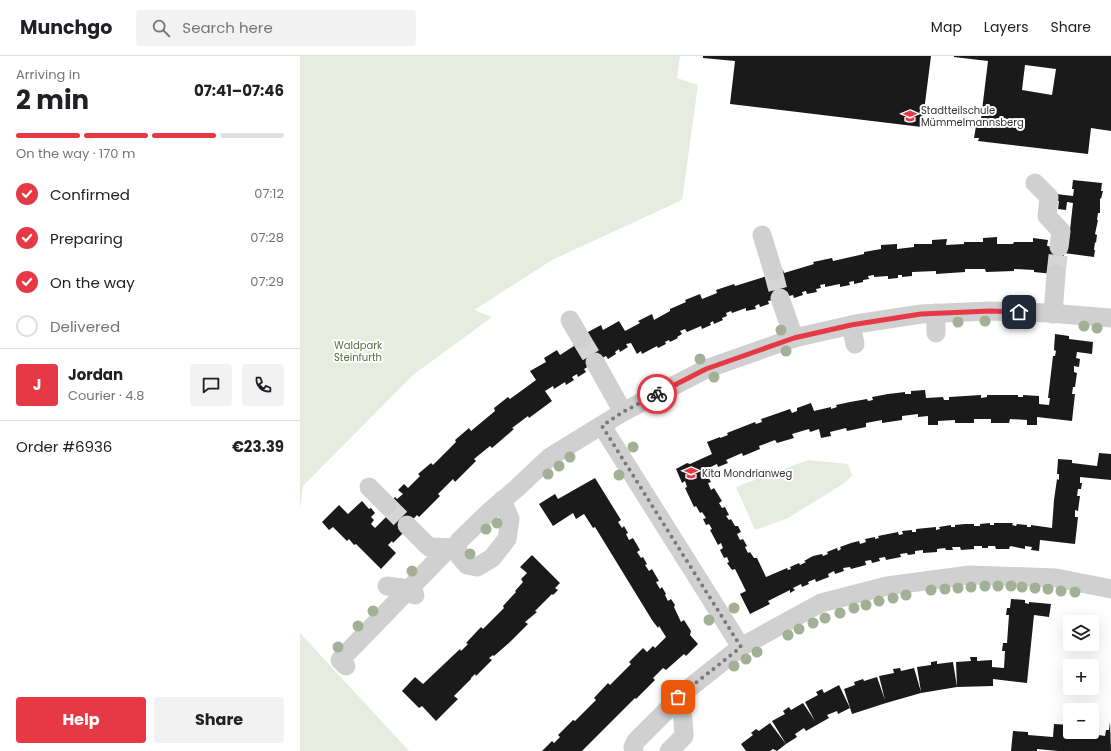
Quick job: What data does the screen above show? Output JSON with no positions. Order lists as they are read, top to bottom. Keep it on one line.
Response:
{"parks":["Waldpark Steinfurth"],"places":{"school or university":["Stadtteilschule Mümmelmannsberg","Kita Mondrianweg"]},"page":{"header":"Munchgo","search":"Search here","nav":["Map","Layers","Share"],"heading":["2 min","Arriving in","07:41–07:46"],"panel":["Jordan","Courier · 4.8","Order #6936","€23.39"],"bar":"On the way · 170 m","list":[["Confirmed","07:12"],["Preparing","07:28"],["On the way","07:29"],"Delivered"],"round":"J","map_buttons":["+","−"],"buttons":["Help","Share"]}}
